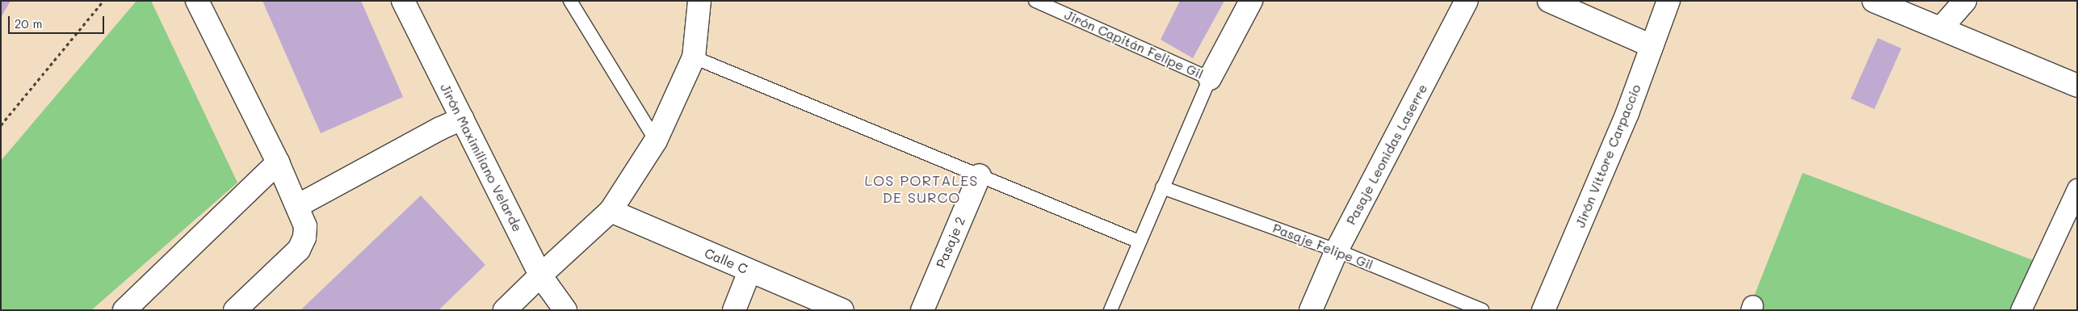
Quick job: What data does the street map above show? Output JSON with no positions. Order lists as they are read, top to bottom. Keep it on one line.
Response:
{"streets":{"street":["Pasaje Leonidas Laserre","Jirón Vittore Carpaccio","Jirón Maximiliano Velarde","Pasaje 2","Calle C"],"lane":["Jirón Capitán Felipe Gil","Pasaje Felipe Gil"]},"crossings":[["Pasaje Leonidas Laserre","Pasaje Felipe Gil"]],"districts":["LOS PORTALES DE SURCO"],"scale_bar":"20 m"}
